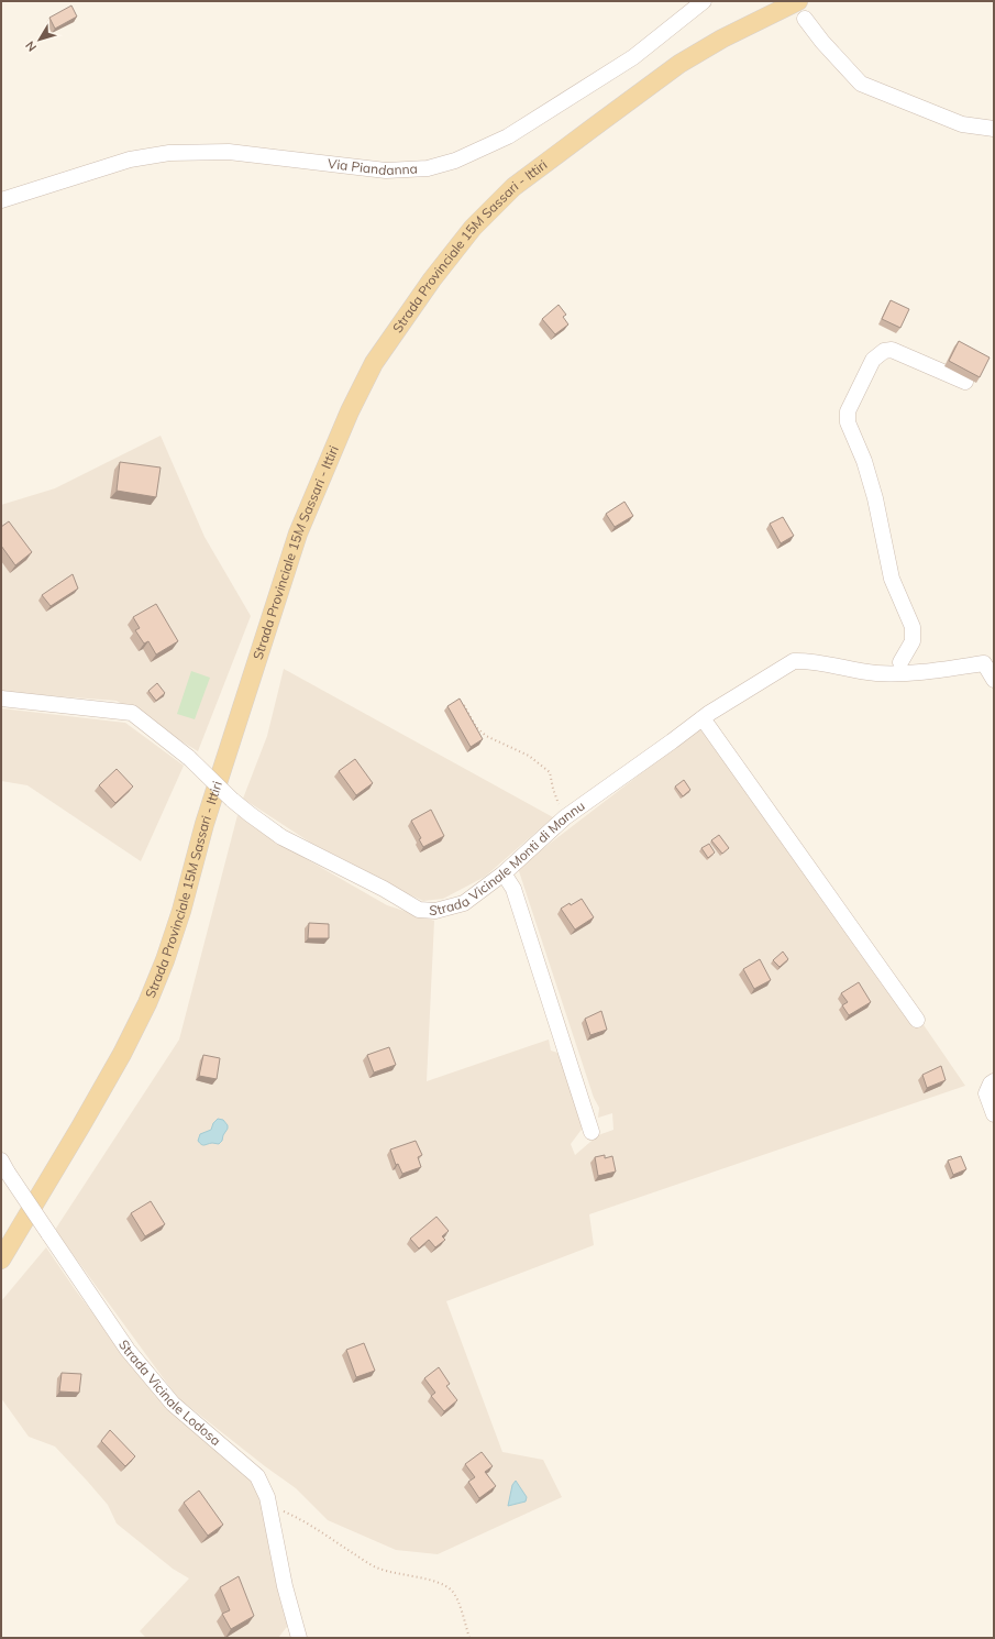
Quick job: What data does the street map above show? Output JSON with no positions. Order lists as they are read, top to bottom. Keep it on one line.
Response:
{"streets":{"main road":["Strada Provinciale 15M Sassari - Ittiri"],"street":["Via Piandanna","Strada Vicinale Monti di Mannu","Strada Vicinale Lodosa"]},"north":"bottom left"}
